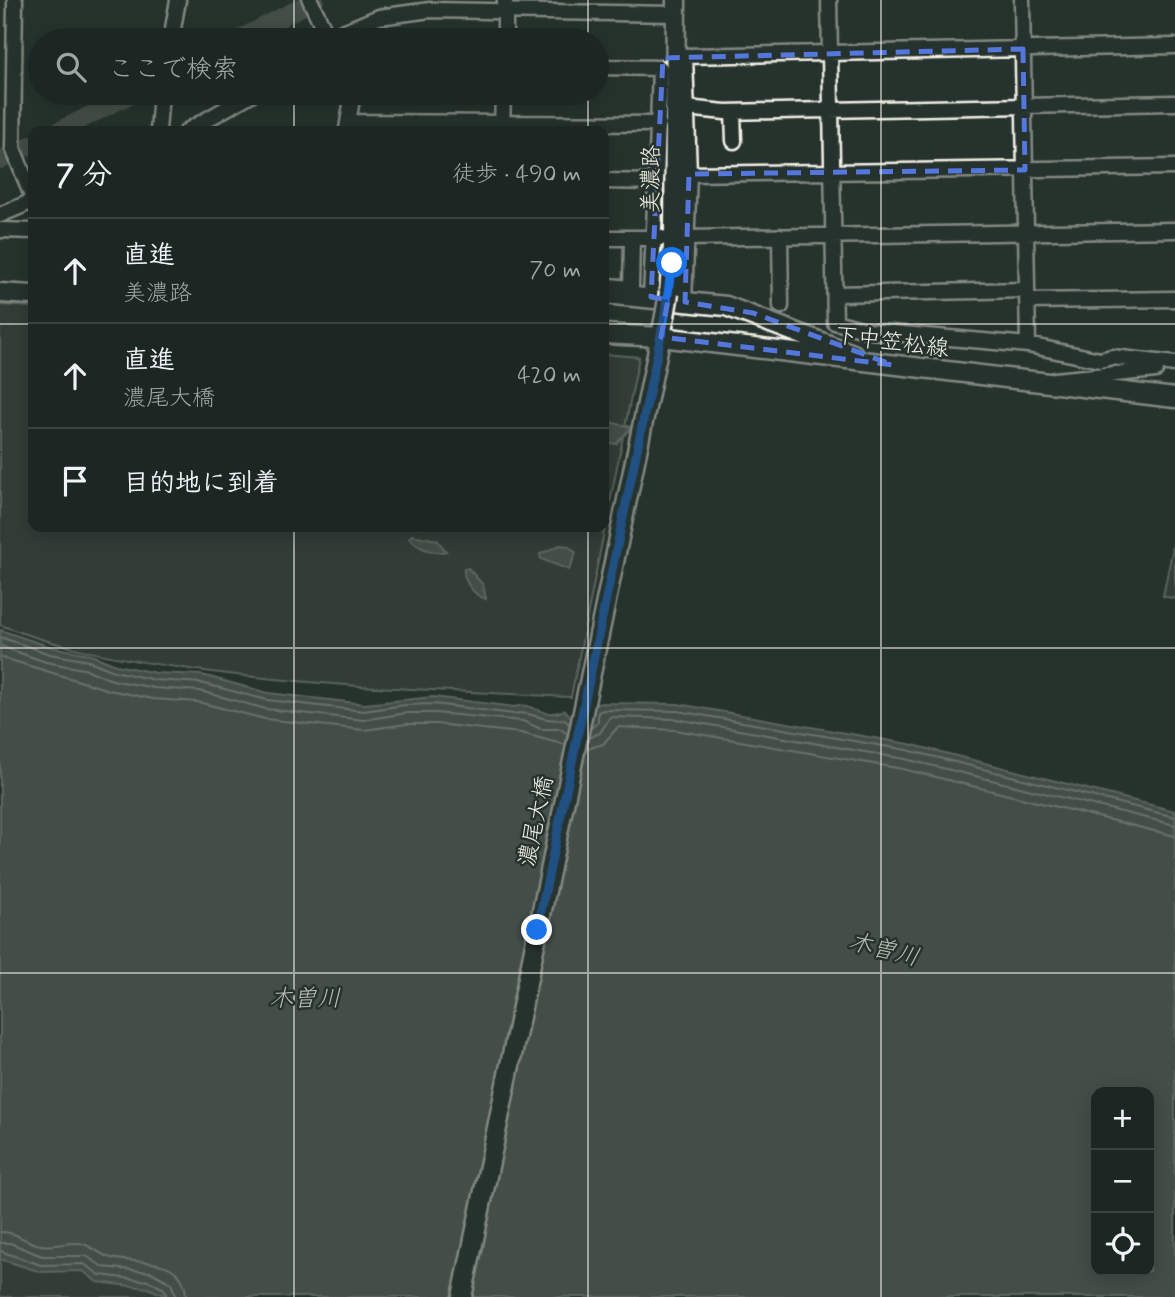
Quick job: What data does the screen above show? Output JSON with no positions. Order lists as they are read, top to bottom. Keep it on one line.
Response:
{"streets":{"main road":["美濃路","下中笠松線","濃尾大橋"]},"crossings":[["美濃路","下中笠松線"],["美濃路","濃尾大橋"]],"water":["木曽川"],"page":{"search":"ここで検索","heading":["7 分","徒歩 · 490 m"],"list":[["直進","美濃路","70 m"],["直進","濃尾大橋","420 m"],"目的地に到着"],"map_buttons":["+","−"]}}
